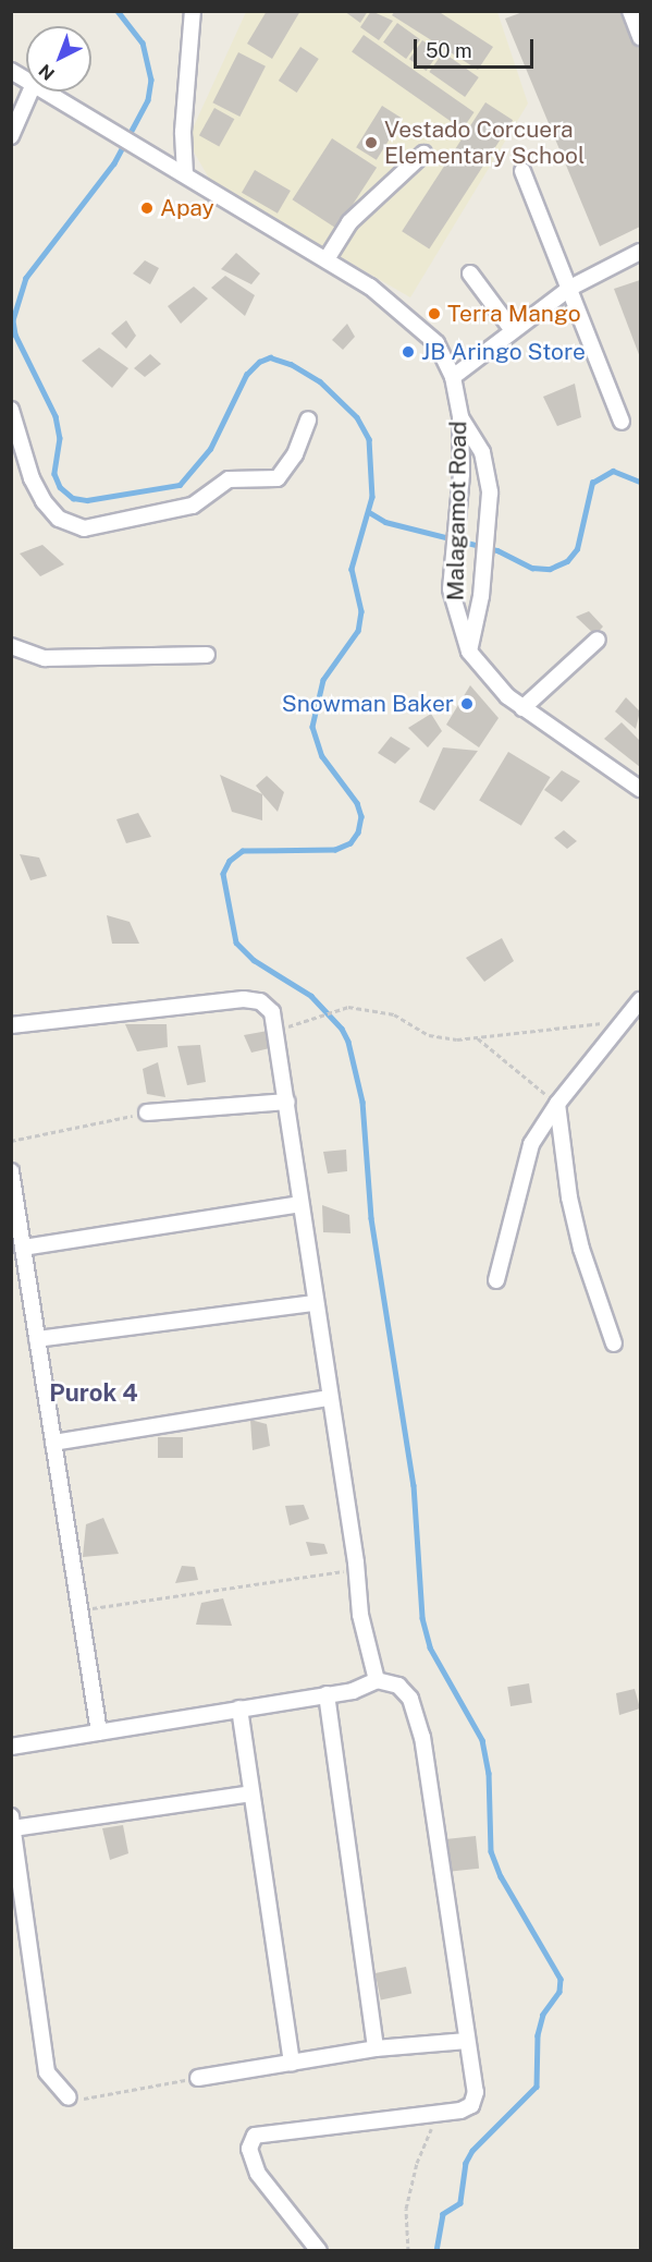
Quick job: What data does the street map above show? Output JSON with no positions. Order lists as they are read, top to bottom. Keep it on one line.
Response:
{"streets":{"street":["Malagamot Road"]},"districts":["Purok 4"],"places":["Vestado Corcuera Elementary School","Apay","Terra Mango","JB Aringo Store","Snowman Baker"],"scale_bar":"50 m","north":"bottom left"}
